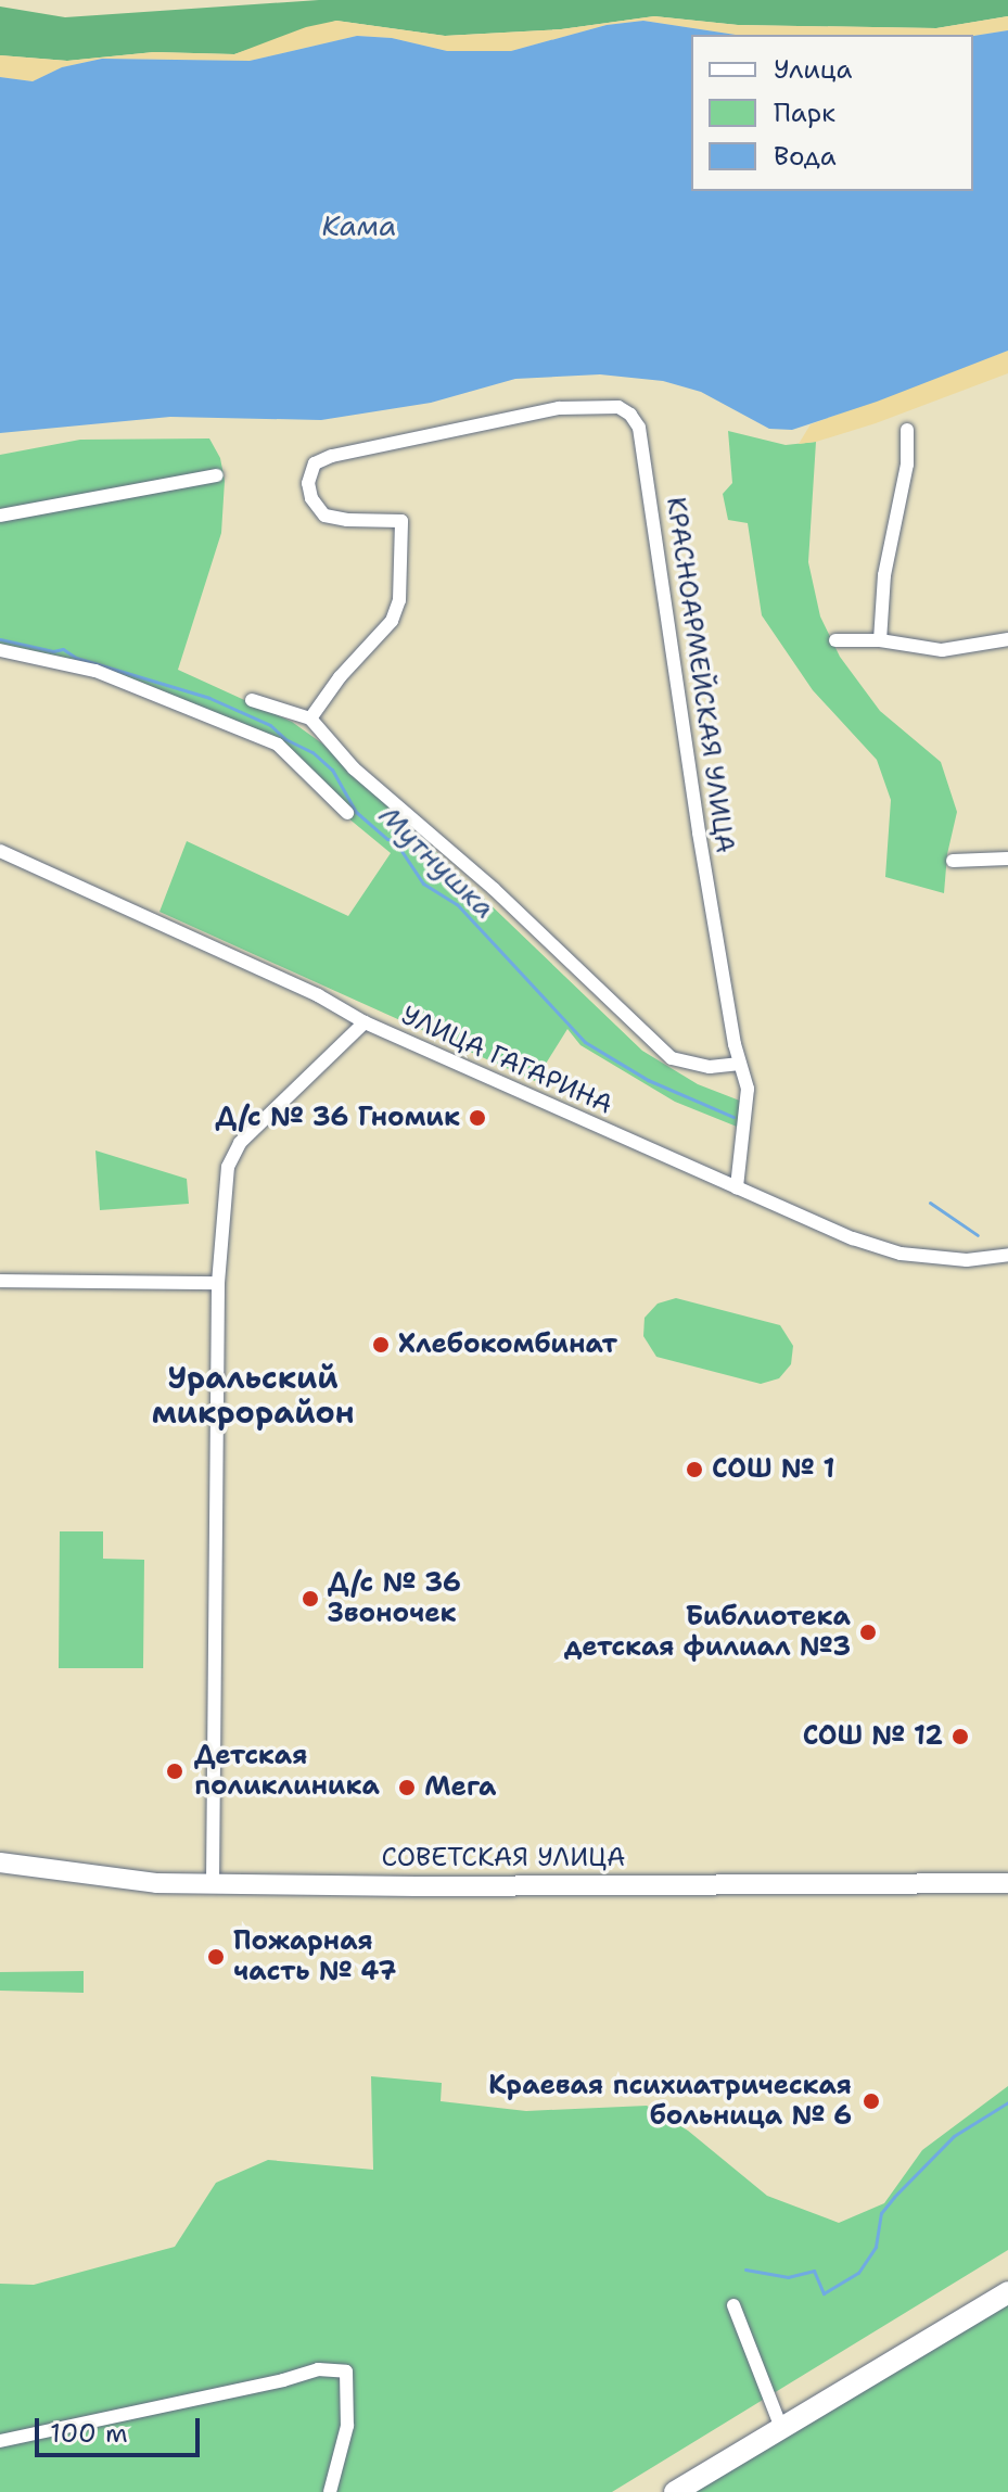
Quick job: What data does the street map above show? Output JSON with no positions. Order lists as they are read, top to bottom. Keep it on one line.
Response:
{"streets":{"main road":["СОВЕТСКАЯ УЛИЦА"],"street":["КРАСНОАРМЕЙСКАЯ УЛИЦА","УЛИЦА ГАГАРИНА"]},"districts":["Уральский микрорайон"],"water":["Кама","Мутнушка"],"places":["Д/с № 36 Гномик","Хлебокомбинат","СОШ № 1","Д/с № 36 Звоночек","Библиотека детская филиал №3","СОШ № 12","Детская поликлиника","Мега","Пожарная часть № 47","Краевая психиатрическая больница № 6"],"legend":["Улица","Парк","Вода"],"scale_bar":"100 m"}
